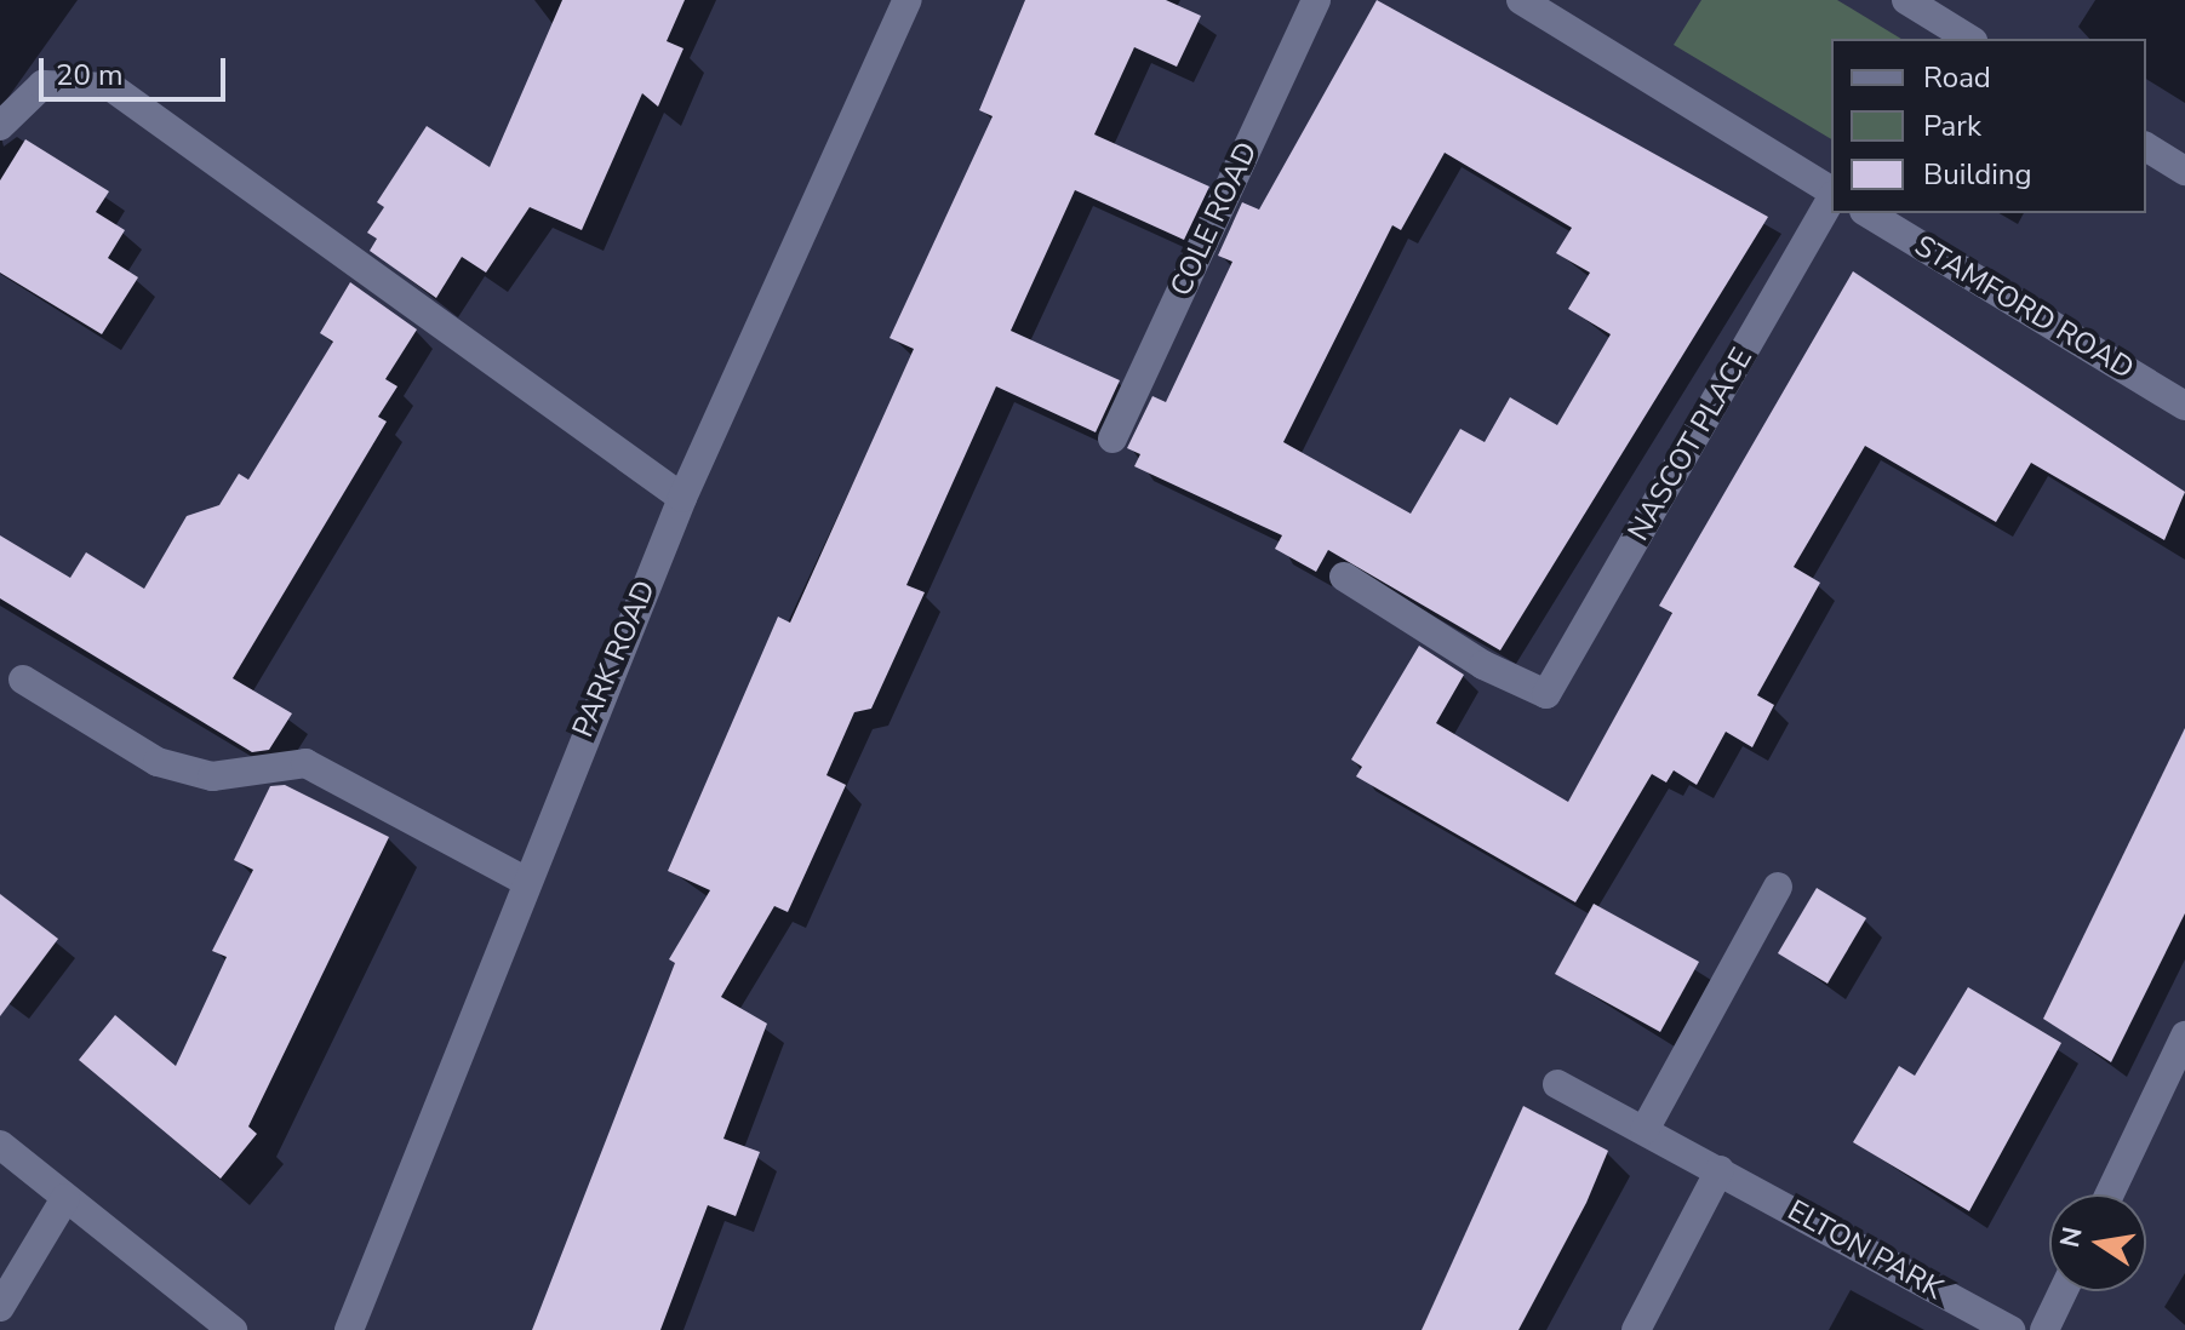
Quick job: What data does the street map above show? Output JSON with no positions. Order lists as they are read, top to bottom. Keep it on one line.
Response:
{"streets":{"street":["COLE ROAD","STAMFORD ROAD","NASCOT PLACE","PARK ROAD","ELTON PARK"]},"legend":["Road","Park","Building"],"scale_bar":"20 m","north":"left"}
